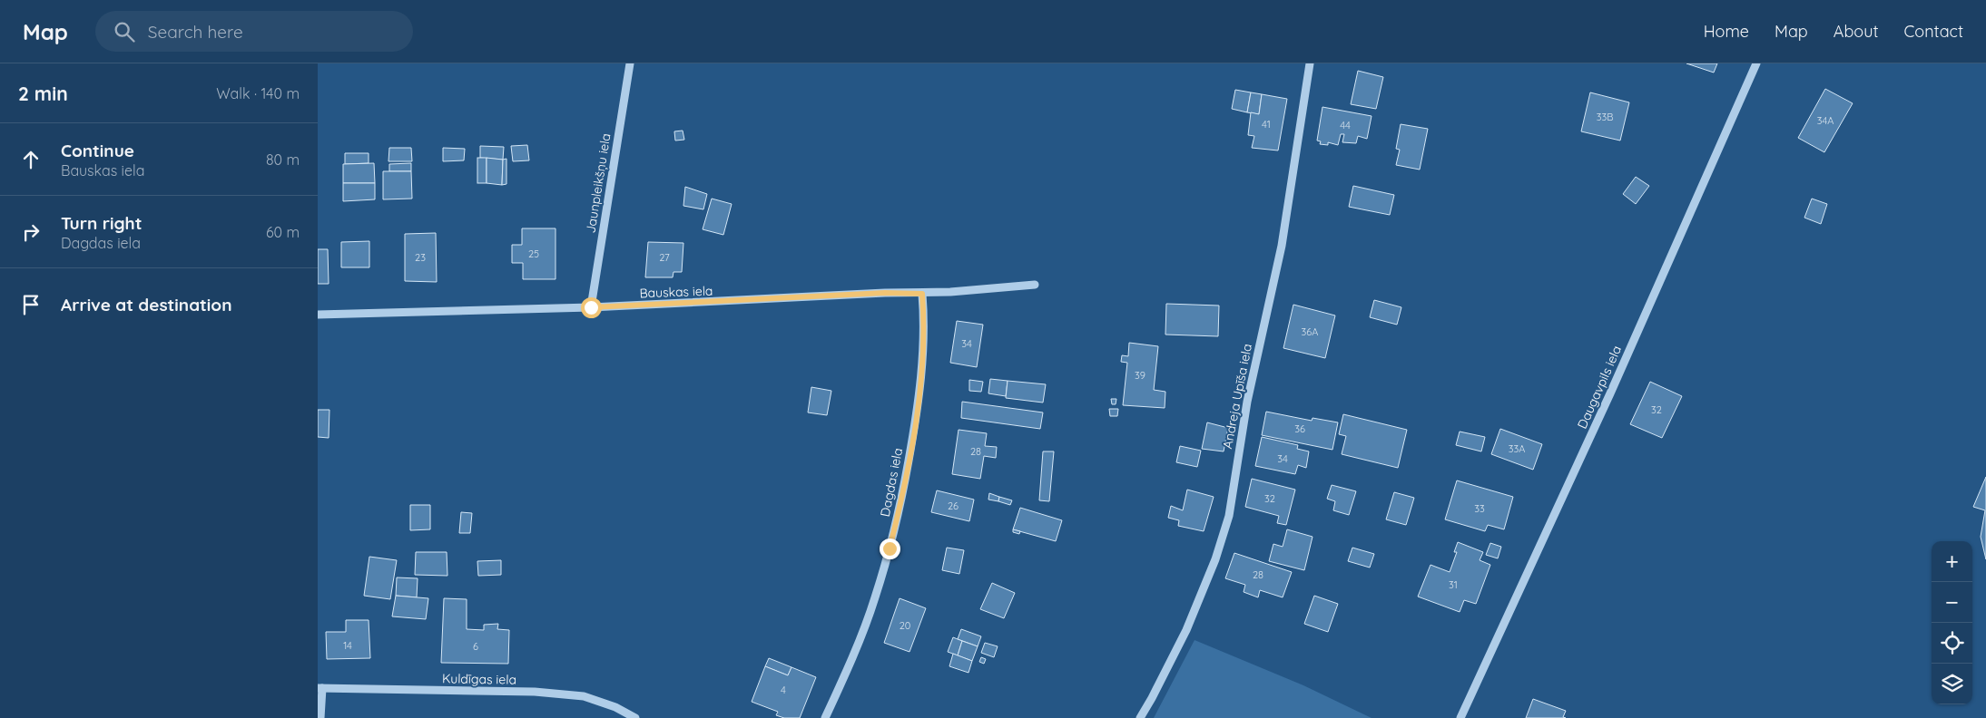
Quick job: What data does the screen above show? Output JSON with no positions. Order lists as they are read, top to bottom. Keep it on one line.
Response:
{"streets":{"street":["Jaunpleikšņu iela","Bauskas iela","Daugavpils iela","Andreja Upīša iela","Dagdas iela","Kuldīgas iela"]},"crossings":[["Jaunpleikšņu iela","Bauskas iela"],["Bauskas iela","Dagdas iela"]],"house_numbers":["33B","34A","41","44","25","23","27","36A","34","39","32","36","33A","28","34","32","26","33","28","31","20","14","6","4"],"page":{"header":"Map","search":"Search here","nav":["Home","Map","About","Contact"],"heading":["2 min","Walk · 140 m"],"list":[["Continue","Bauskas iela","80 m"],["Turn right","Dagdas iela","60 m"],"Arrive at destination"],"map_buttons":["+","−"]}}
